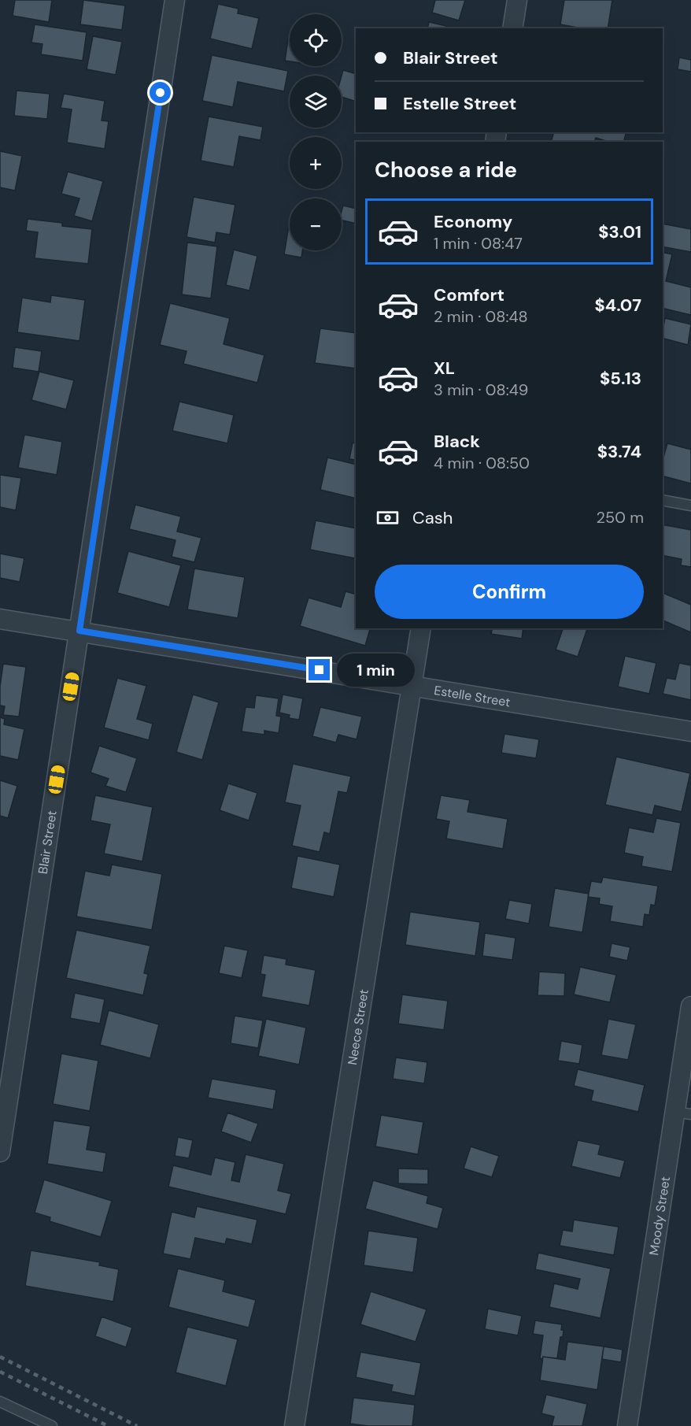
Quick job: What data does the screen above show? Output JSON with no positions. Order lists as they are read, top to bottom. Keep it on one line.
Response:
{"streets":{"street":["Estelle Street","Blair Street","Neece Street","Moody Street"]},"crossings":[["Estelle Street","Blair Street"],["Estelle Street","Neece Street"]],"page":{"map_buttons":["+","−"],"banner":["Blair Street","Estelle Street"],"heading":"Choose a ride","list":[{"name":"Economy","note":"1 min · 08:47","value":"$3.01"},{"name":"Comfort","note":"2 min · 08:48","value":"$4.07"},{"name":"XL","note":"3 min · 08:49","value":"$5.13"},{"name":"Black","note":"4 min · 08:50","value":"$3.74"}],"pay":["Cash","250 m"],"buttons":"Confirm","bubble":"1 min"}}
